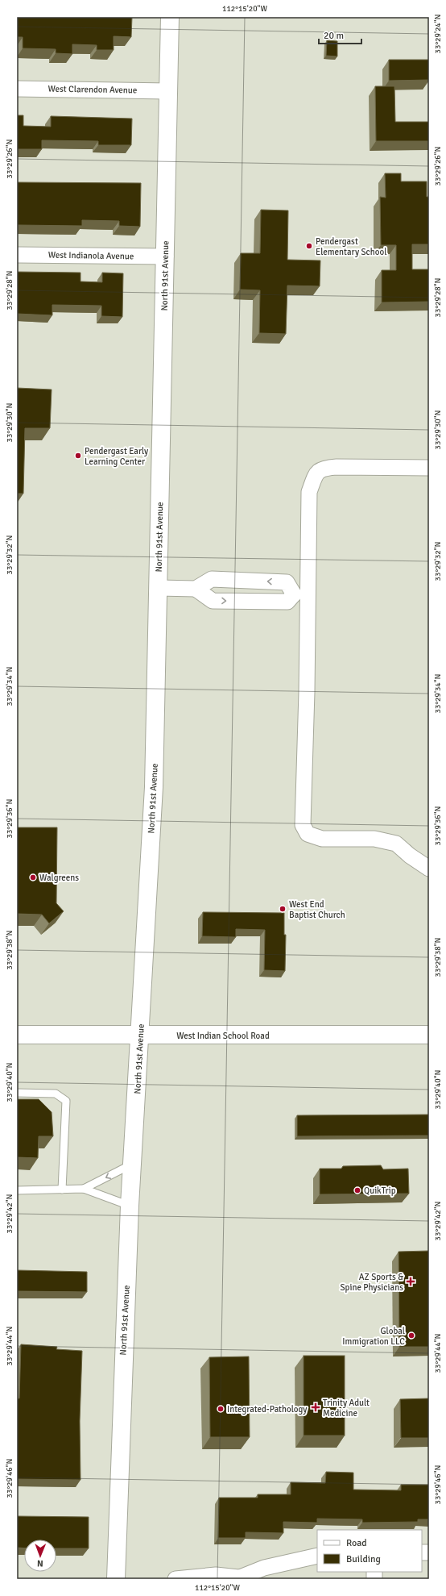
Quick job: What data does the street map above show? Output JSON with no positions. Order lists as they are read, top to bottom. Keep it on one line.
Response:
{"streets":{"main road":["North 91st Avenue","West Indian School Road"],"street":["West Clarendon Avenue","West Indianola Avenue"]},"crossings":[["West Clarendon Avenue","North 91st Avenue"],["West Indianola Avenue","North 91st Avenue"],["North 91st Avenue","West Indian School Road"]],"places":{"other":["Pendergast Elementary School","Pendergast Early Learning Center","Walgreens","West End Baptist Church","QuikTrip","Global Immigration LLC","Integrated-Pathology"],"health":["AZ Sports & Spine Physicians","Trinity Adult Medicine"]},"legend":["Road","Building"],"scale_bar":"20 m","north":"bottom","coordinates":["112°15'20\"W","33°29'24\"N","33°29'26\"N","33°29'28\"N","33°29'30\"N","33°29'32\"N","33°29'34\"N","33°29'36\"N","33°29'38\"N","33°29'40\"N","33°29'42\"N","33°29'44\"N","33°29'46\"N"]}
